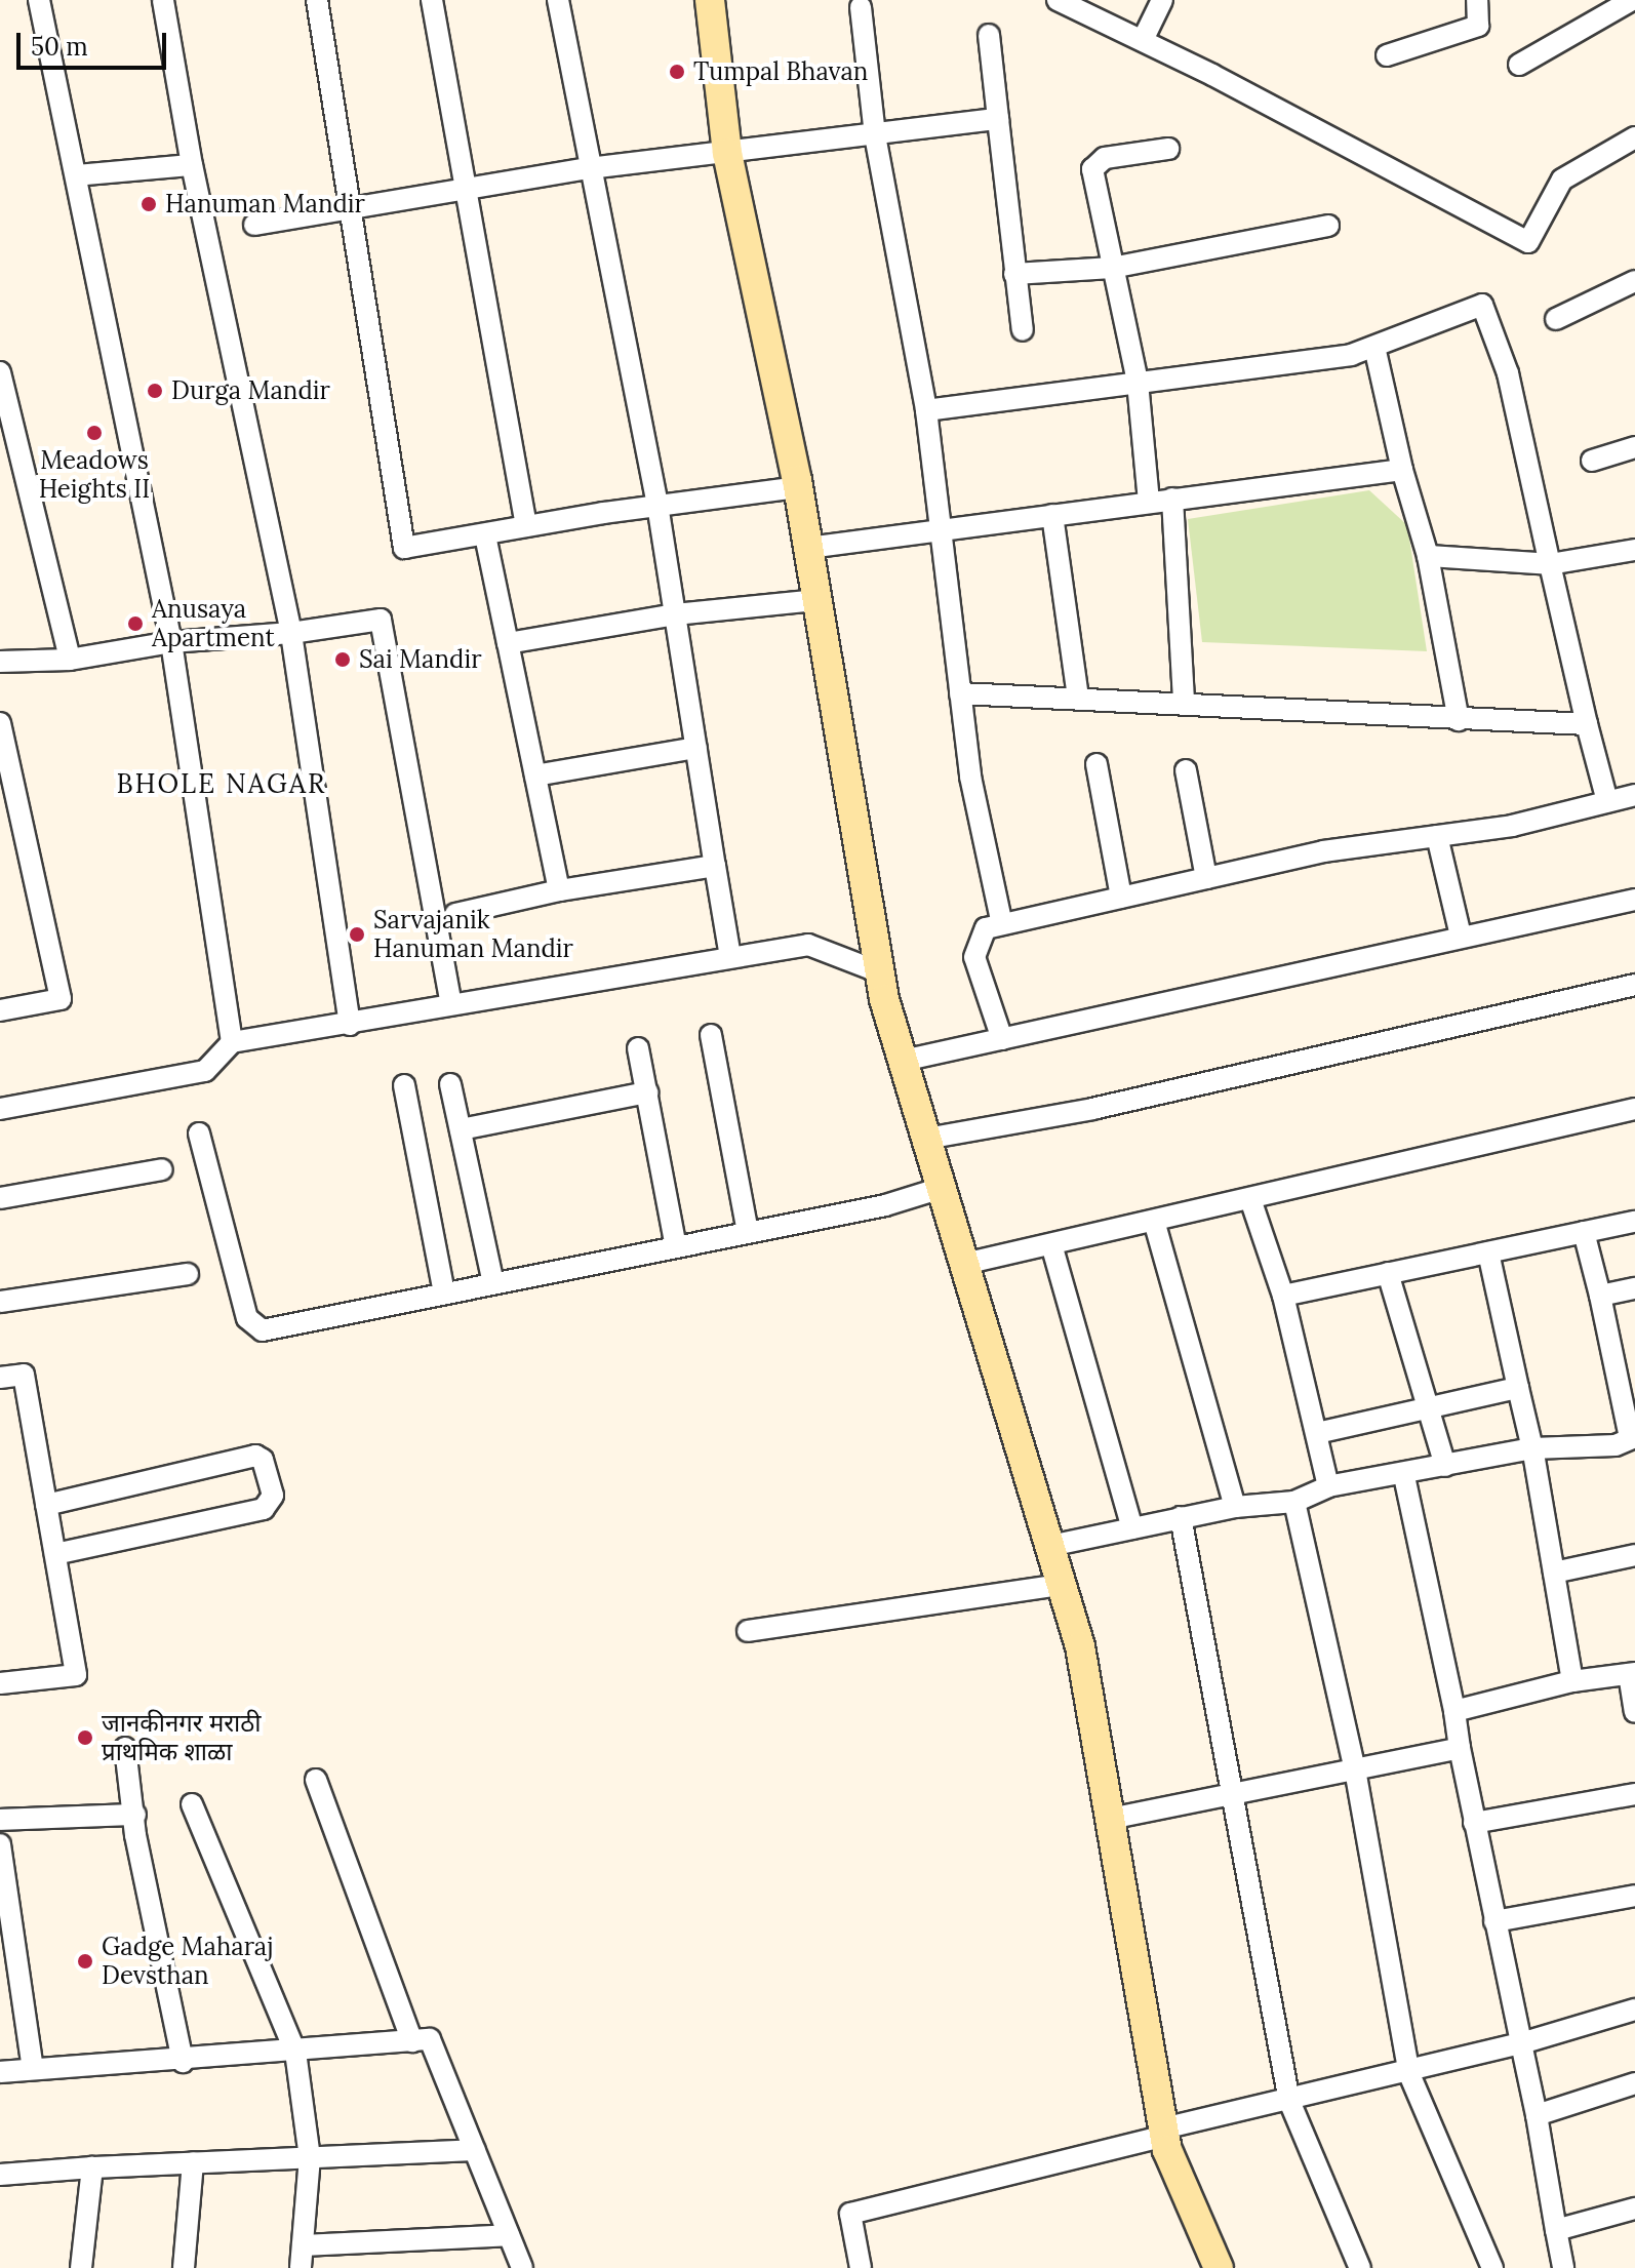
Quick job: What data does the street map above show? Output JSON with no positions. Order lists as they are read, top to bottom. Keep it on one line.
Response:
{"districts":["BHOLE NAGAR"],"places":["Tumpal Bhavan","Hanuman Mandir","Durga Mandir","Meadows Heights II","Anusaya Apartment","Sai Mandir","Sarvajanik Hanuman Mandir","जानकीनगर मराठी प्राथमिक शाळा","Gadge Maharaj Devsthan"],"scale_bar":"50 m"}
